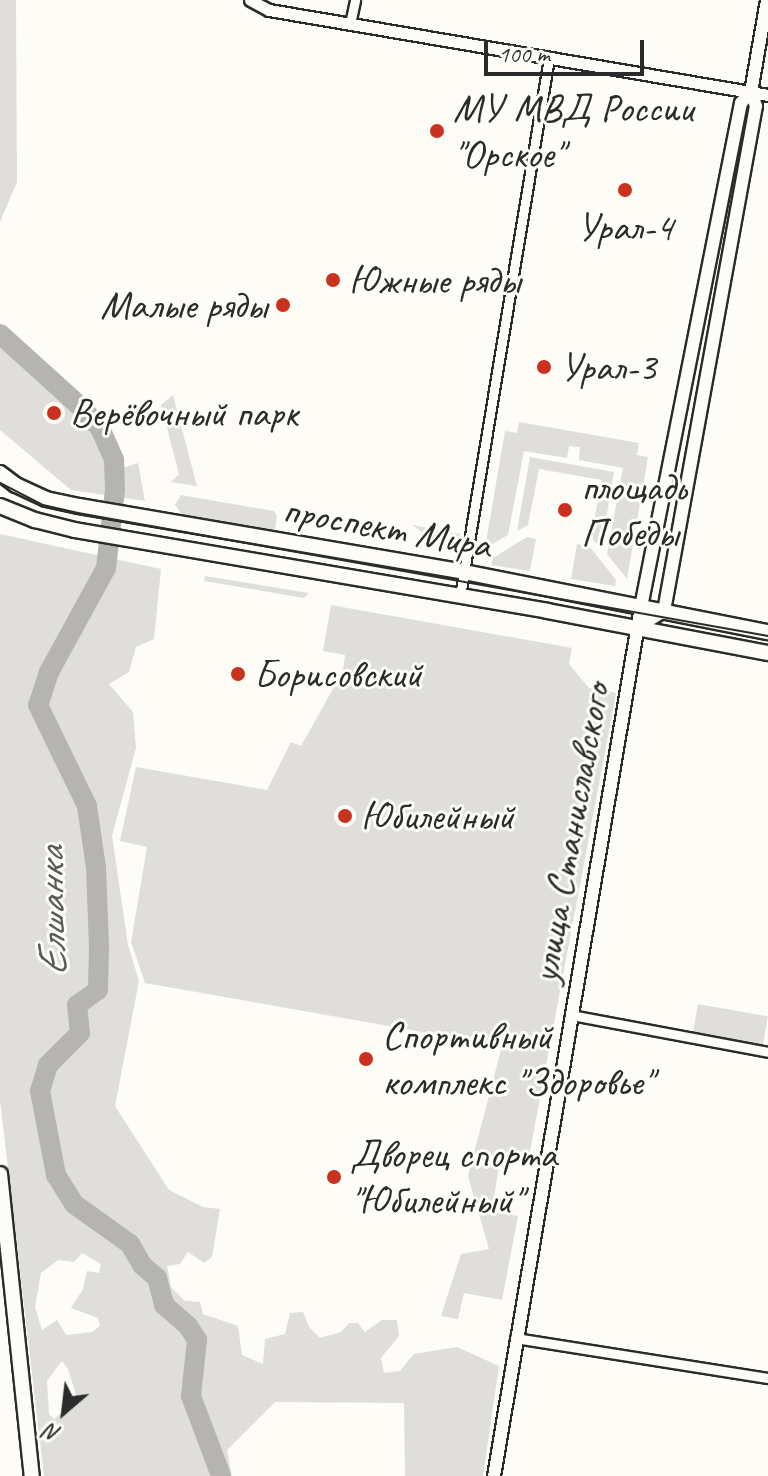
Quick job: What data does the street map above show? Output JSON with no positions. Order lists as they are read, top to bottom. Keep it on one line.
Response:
{"streets":{"main road":["проспект Мира","улица Станиславского"]},"crossings":[["проспект Мира","улица Станиславского"]],"water":["Елшанка"],"places":["МУ МВД России \"Орское\"","Урал-4","Южные ряды","Малые ряды","Урал-3","Верёвочный парк","площадь Победы","Борисовский","Юбилейный","Спортивный комплекс \"Здоровье\"","Дворец спорта \"Юбилейный\""],"scale_bar":"100 m","north":"bottom left"}
